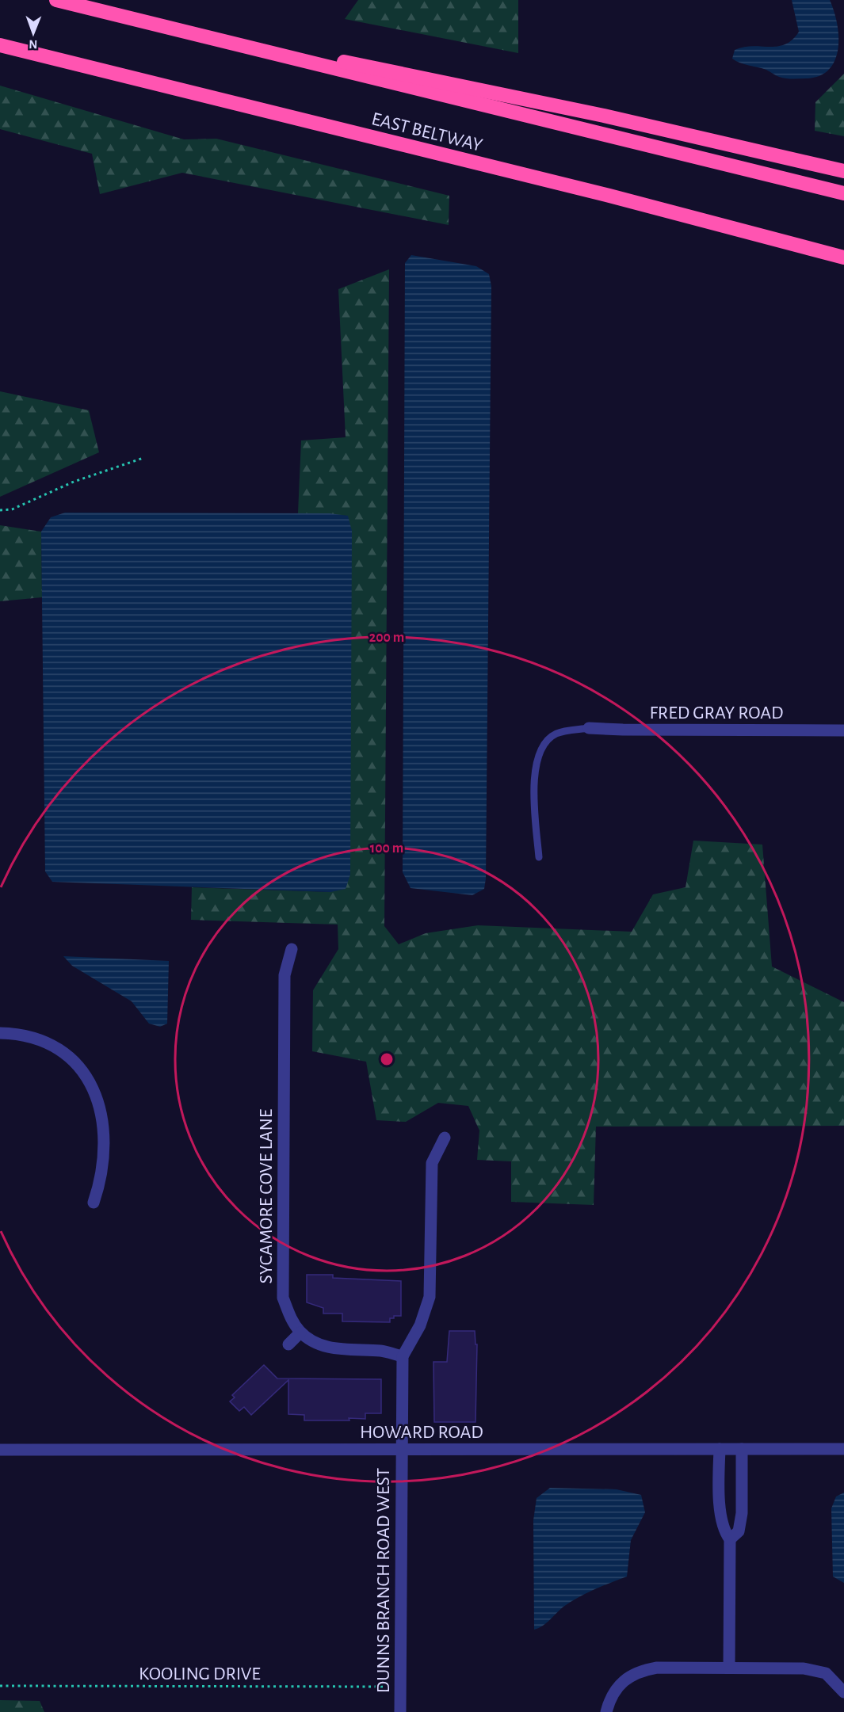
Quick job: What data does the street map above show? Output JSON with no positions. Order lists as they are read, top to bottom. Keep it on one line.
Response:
{"streets":{"highway":["EAST BELTWAY"],"street":["FRED GRAY ROAD","SYCAMORE COVE LANE","HOWARD ROAD","DUNNS BRANCH ROAD WEST"],"path":["KOOLING DRIVE"]},"crossings":[["HOWARD ROAD","DUNNS BRANCH ROAD WEST"],["DUNNS BRANCH ROAD WEST","KOOLING DRIVE"]],"north":"bottom","rings":["200 m","100 m"]}
